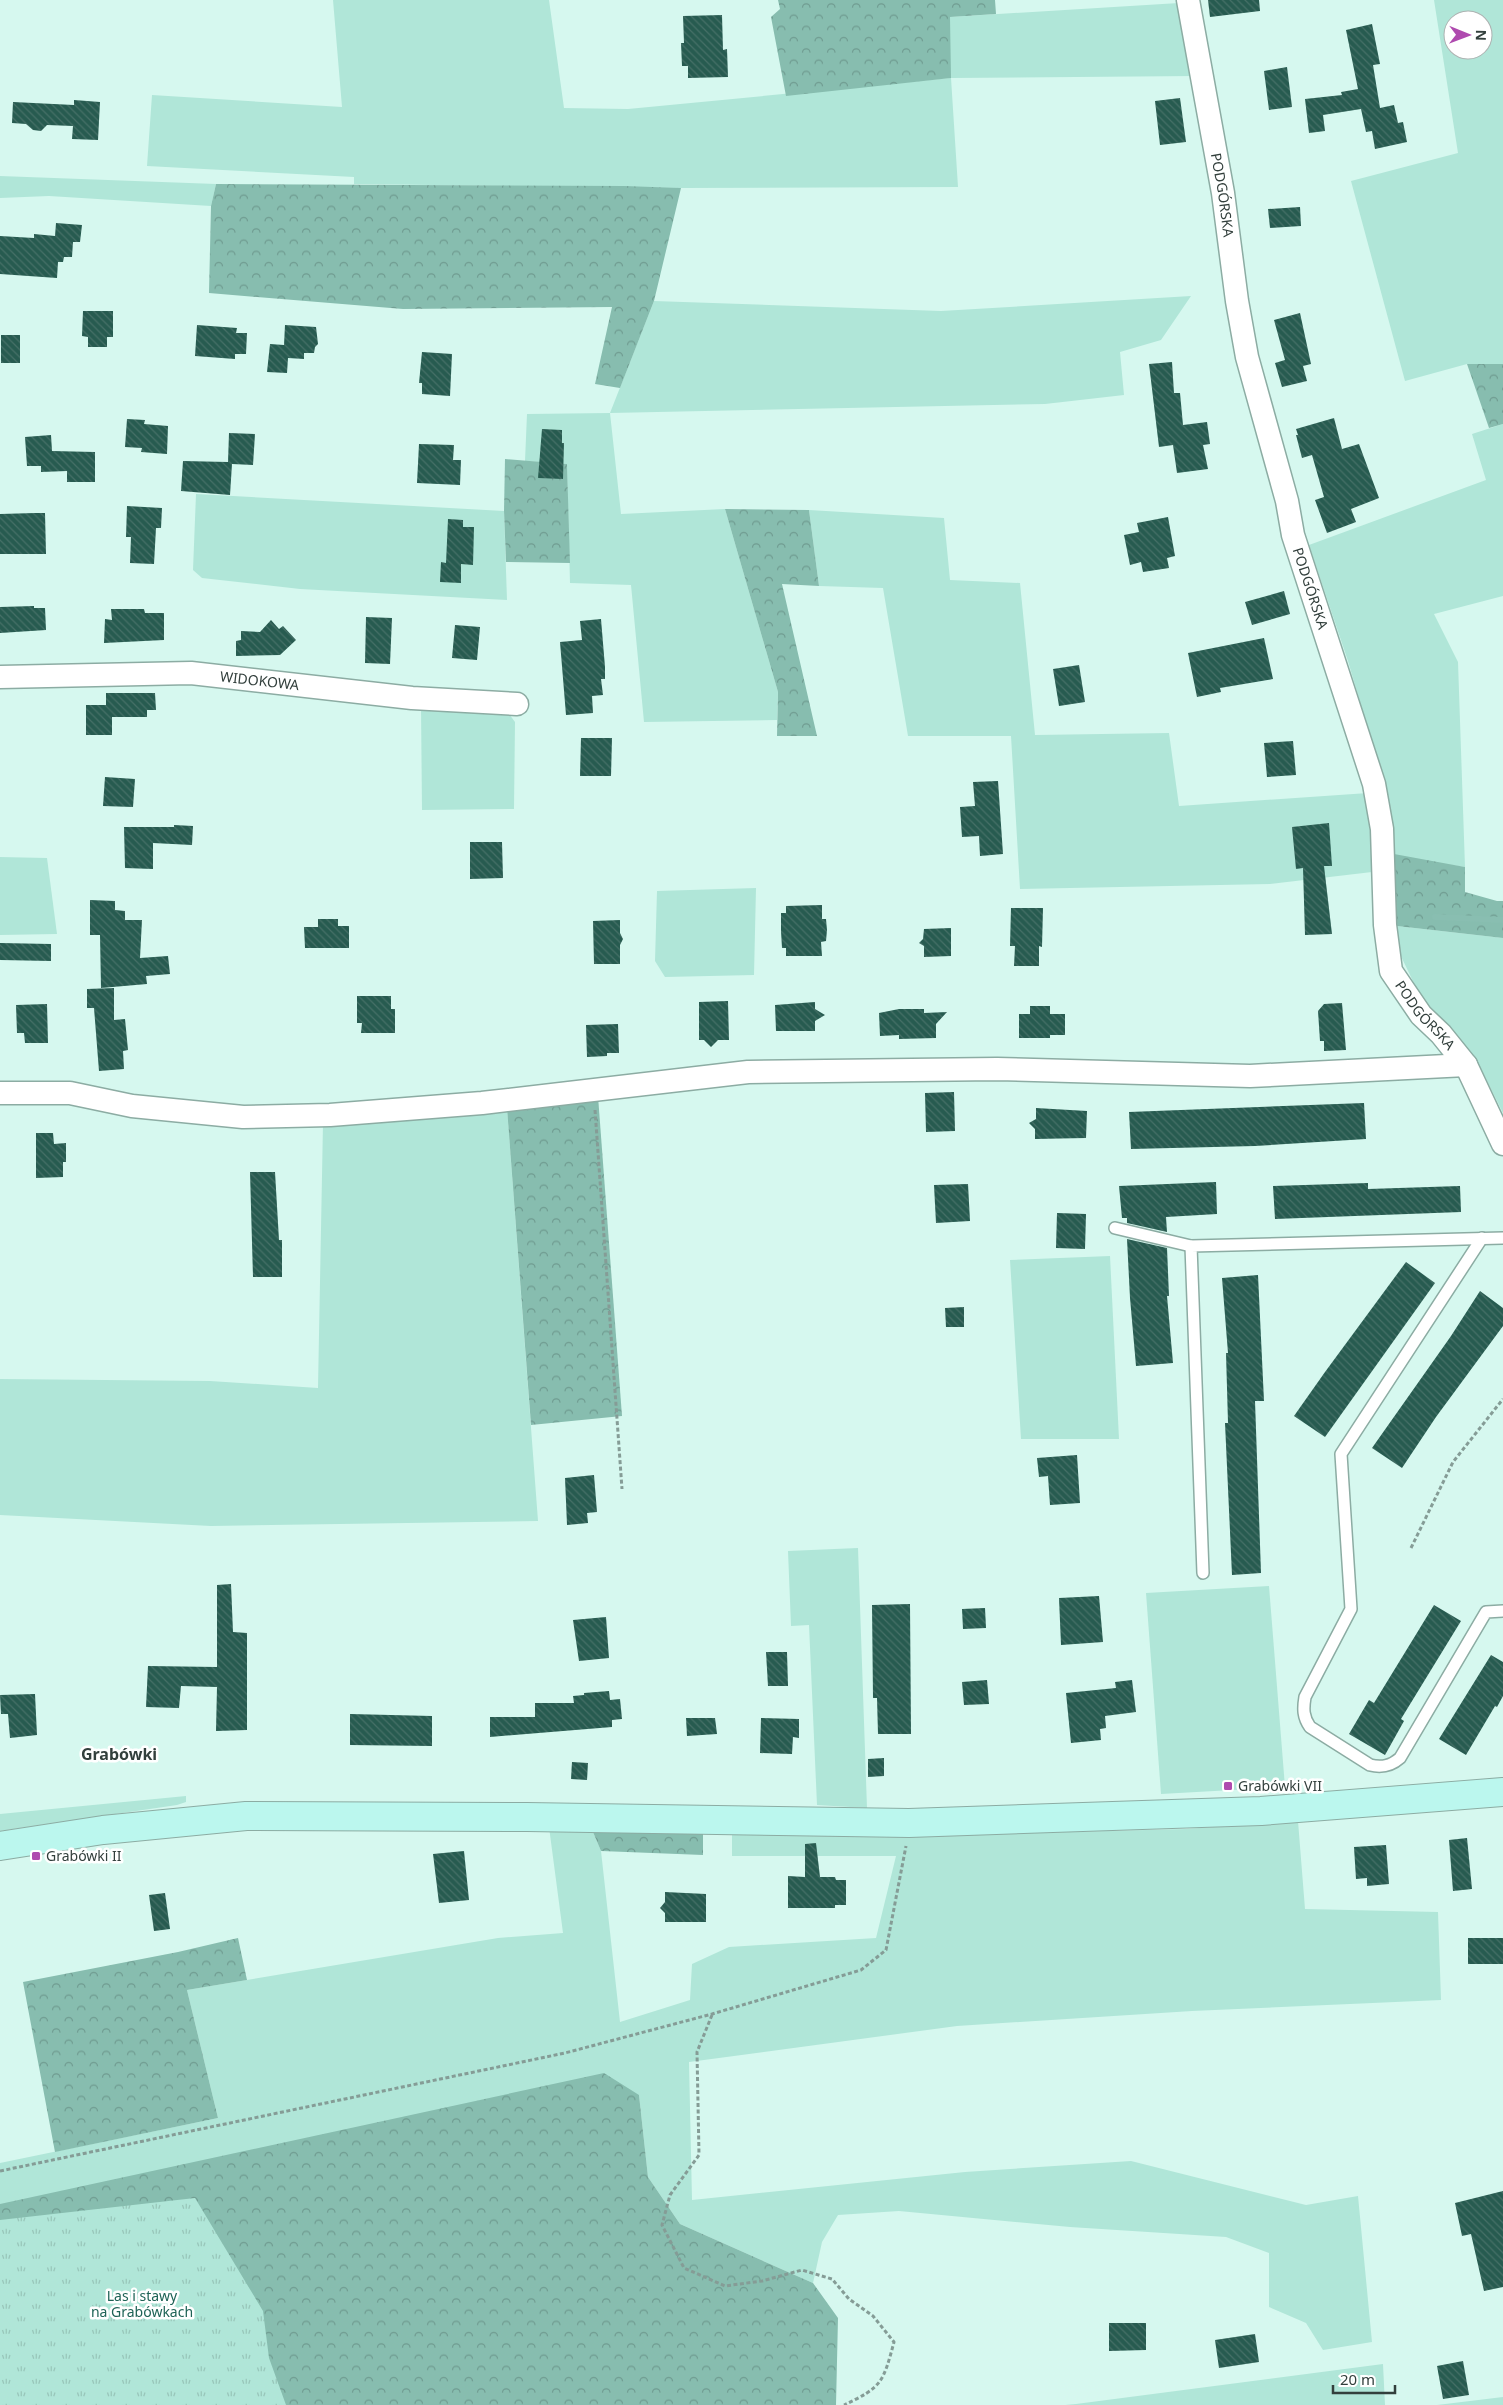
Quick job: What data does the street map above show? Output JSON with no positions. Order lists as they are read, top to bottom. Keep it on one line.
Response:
{"streets":{"street":["PODGÓRSKA","WIDOKOWA"]},"districts":["Grabówki"],"parks":["Las i stawy na Grabówkach"],"places":{"transit":["Grabówki VII","Grabówki II"]},"scale_bar":"20 m","north":"right"}
